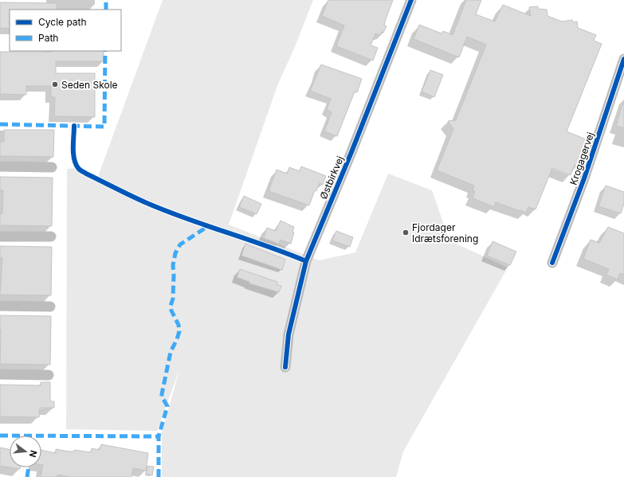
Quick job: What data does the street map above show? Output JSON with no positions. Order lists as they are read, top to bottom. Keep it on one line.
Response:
{"streets":{"street":["Krogagervej","Østbirkvej"]},"places":["Seden Skole","Fjordager Idrætsforening"],"legend":["Cycle path","Path"],"north":"right"}
